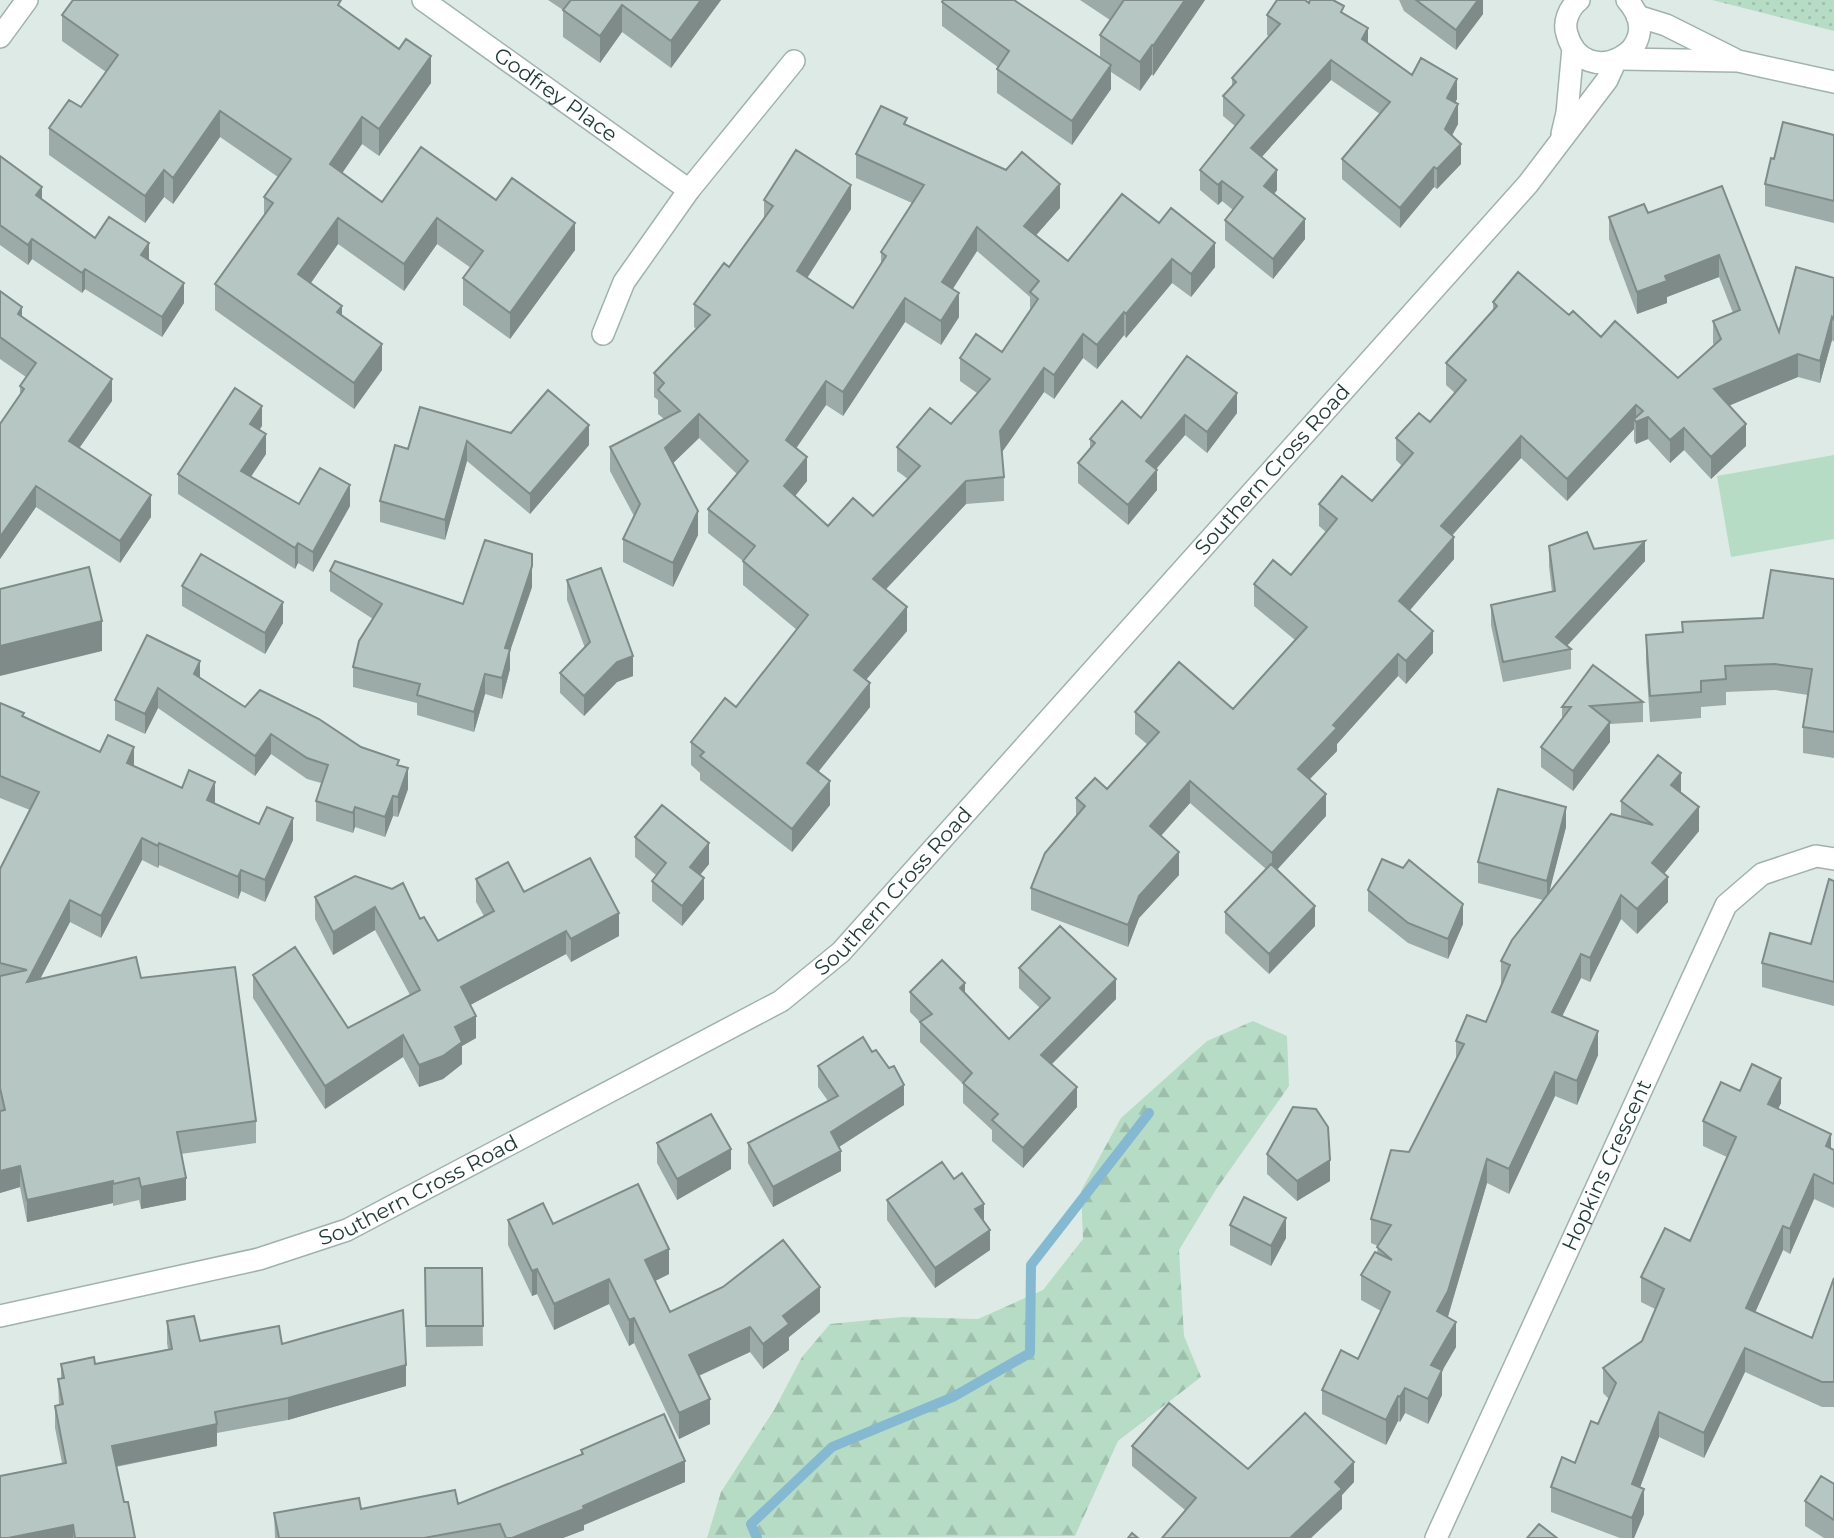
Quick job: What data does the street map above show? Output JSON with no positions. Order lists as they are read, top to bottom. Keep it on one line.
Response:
{"streets":{"street":["Godfrey Place","Southern Cross Road","Hopkins Crescent"]}}
